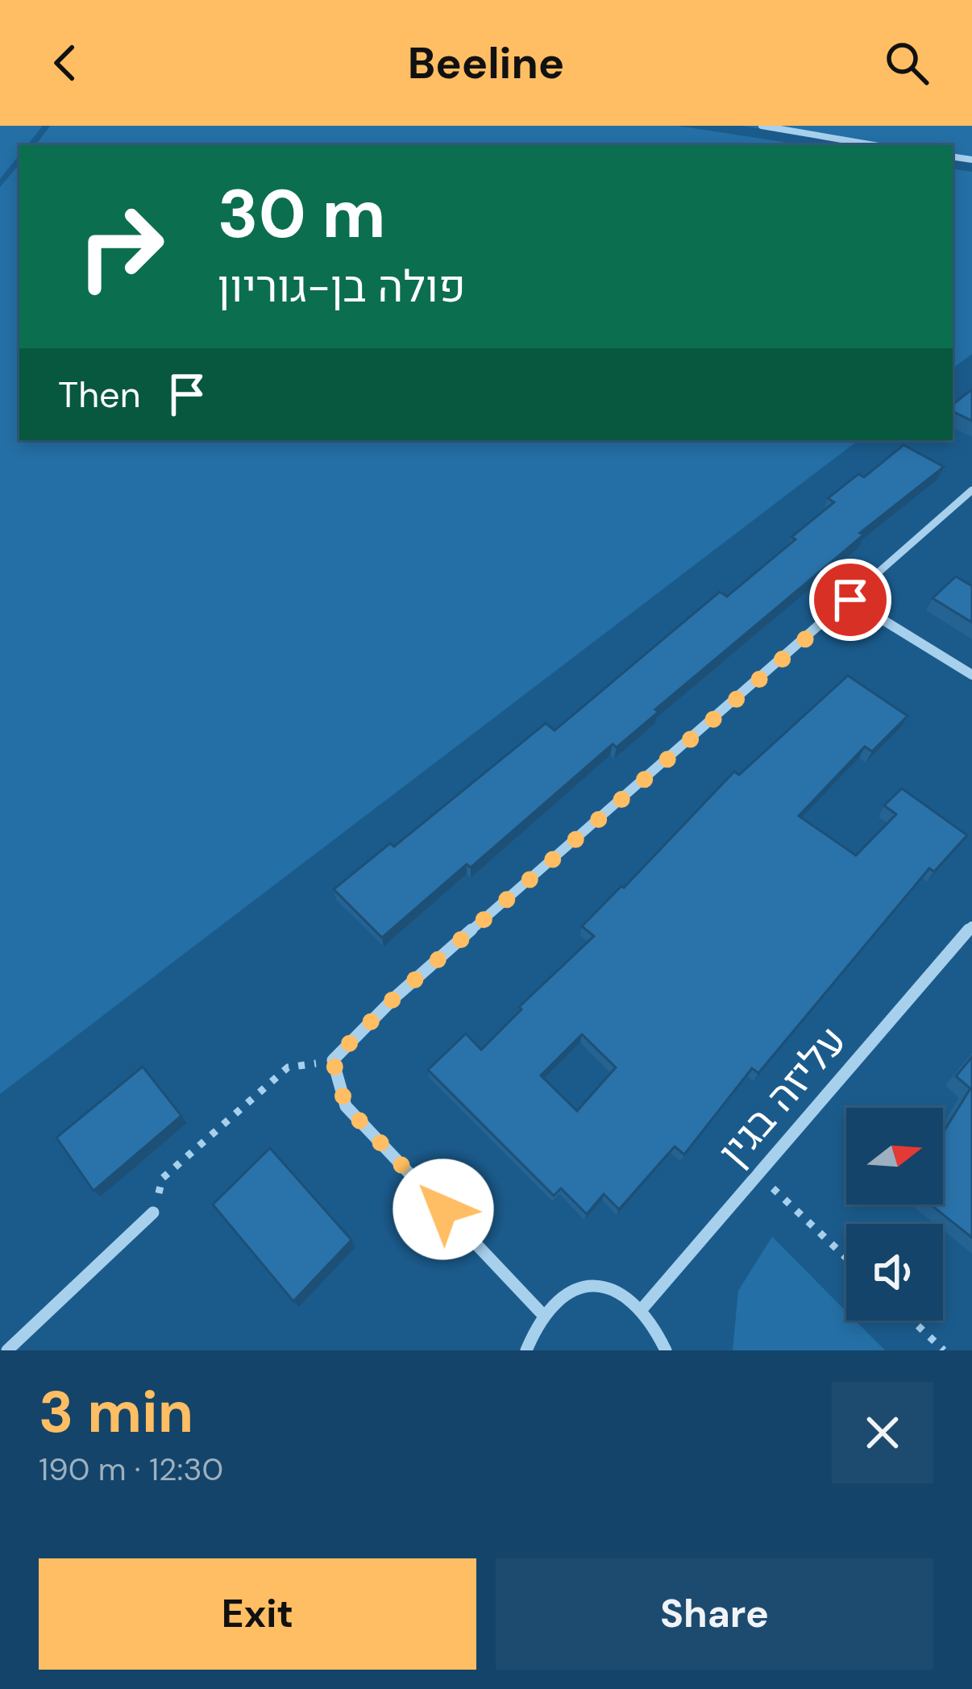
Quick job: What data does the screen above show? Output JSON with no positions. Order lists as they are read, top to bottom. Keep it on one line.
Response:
{"streets":{"street":["עליזה בגין"]},"north":"right","page":{"header":"Beeline","turn":["30 m","פולה בן-גוריון"],"then":"Then","heading":["3 min","190 m · 12:30"],"buttons":["Exit","Share"]}}
